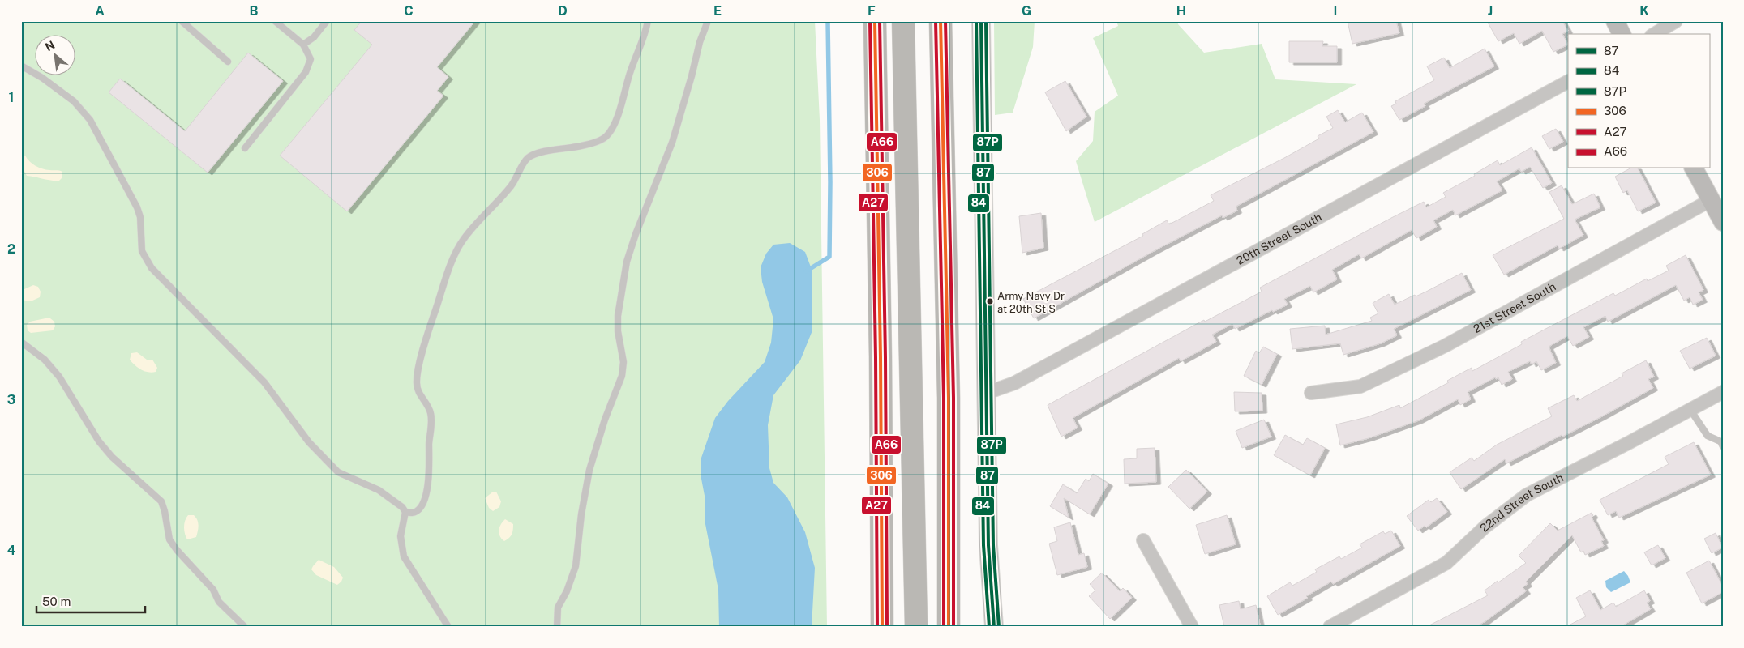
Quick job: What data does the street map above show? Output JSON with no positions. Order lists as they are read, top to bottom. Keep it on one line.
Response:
{"streets":{"street":["20th Street South","21st Street South","22nd Street South"]},"places":["Army Navy Dr at 20th St S"],"lines":["transit line 87","transit line 84","transit line 87P","transit line 306","transit line A27","transit line A66"],"legend":["87","84","87P","306","A27","A66"],"scale_bar":"50 m","north":"top left","grid":{"columns":["A","B","C","D","E","F","G","H","I","J","K"],"rows":["1","2","3","4"]}}
